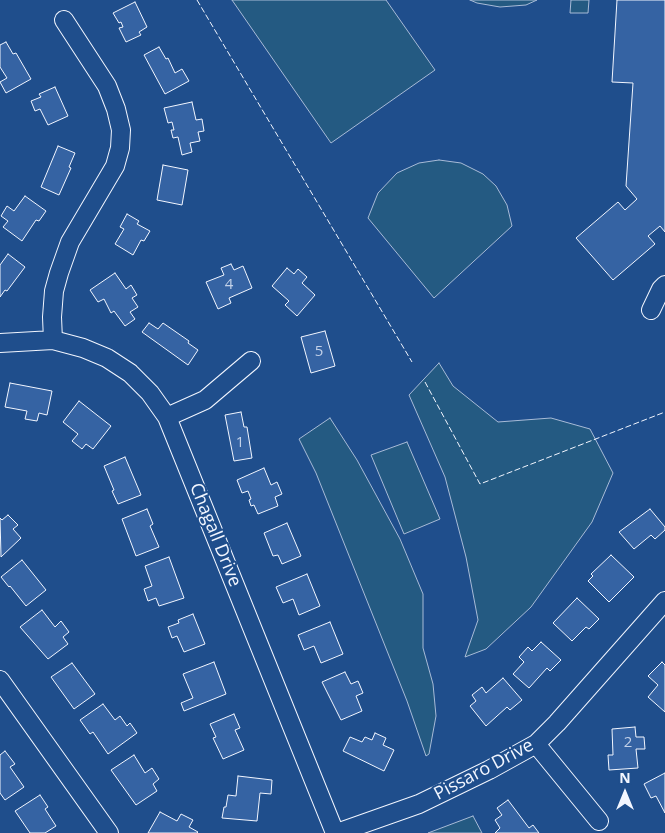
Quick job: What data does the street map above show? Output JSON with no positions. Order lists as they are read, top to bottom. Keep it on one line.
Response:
{"streets":{"street":["Chagall Drive","Pissaro Drive"]},"crossings":[["Chagall Drive","Pissaro Drive"]],"house_numbers":["4","5","1","2"],"north":"top"}
